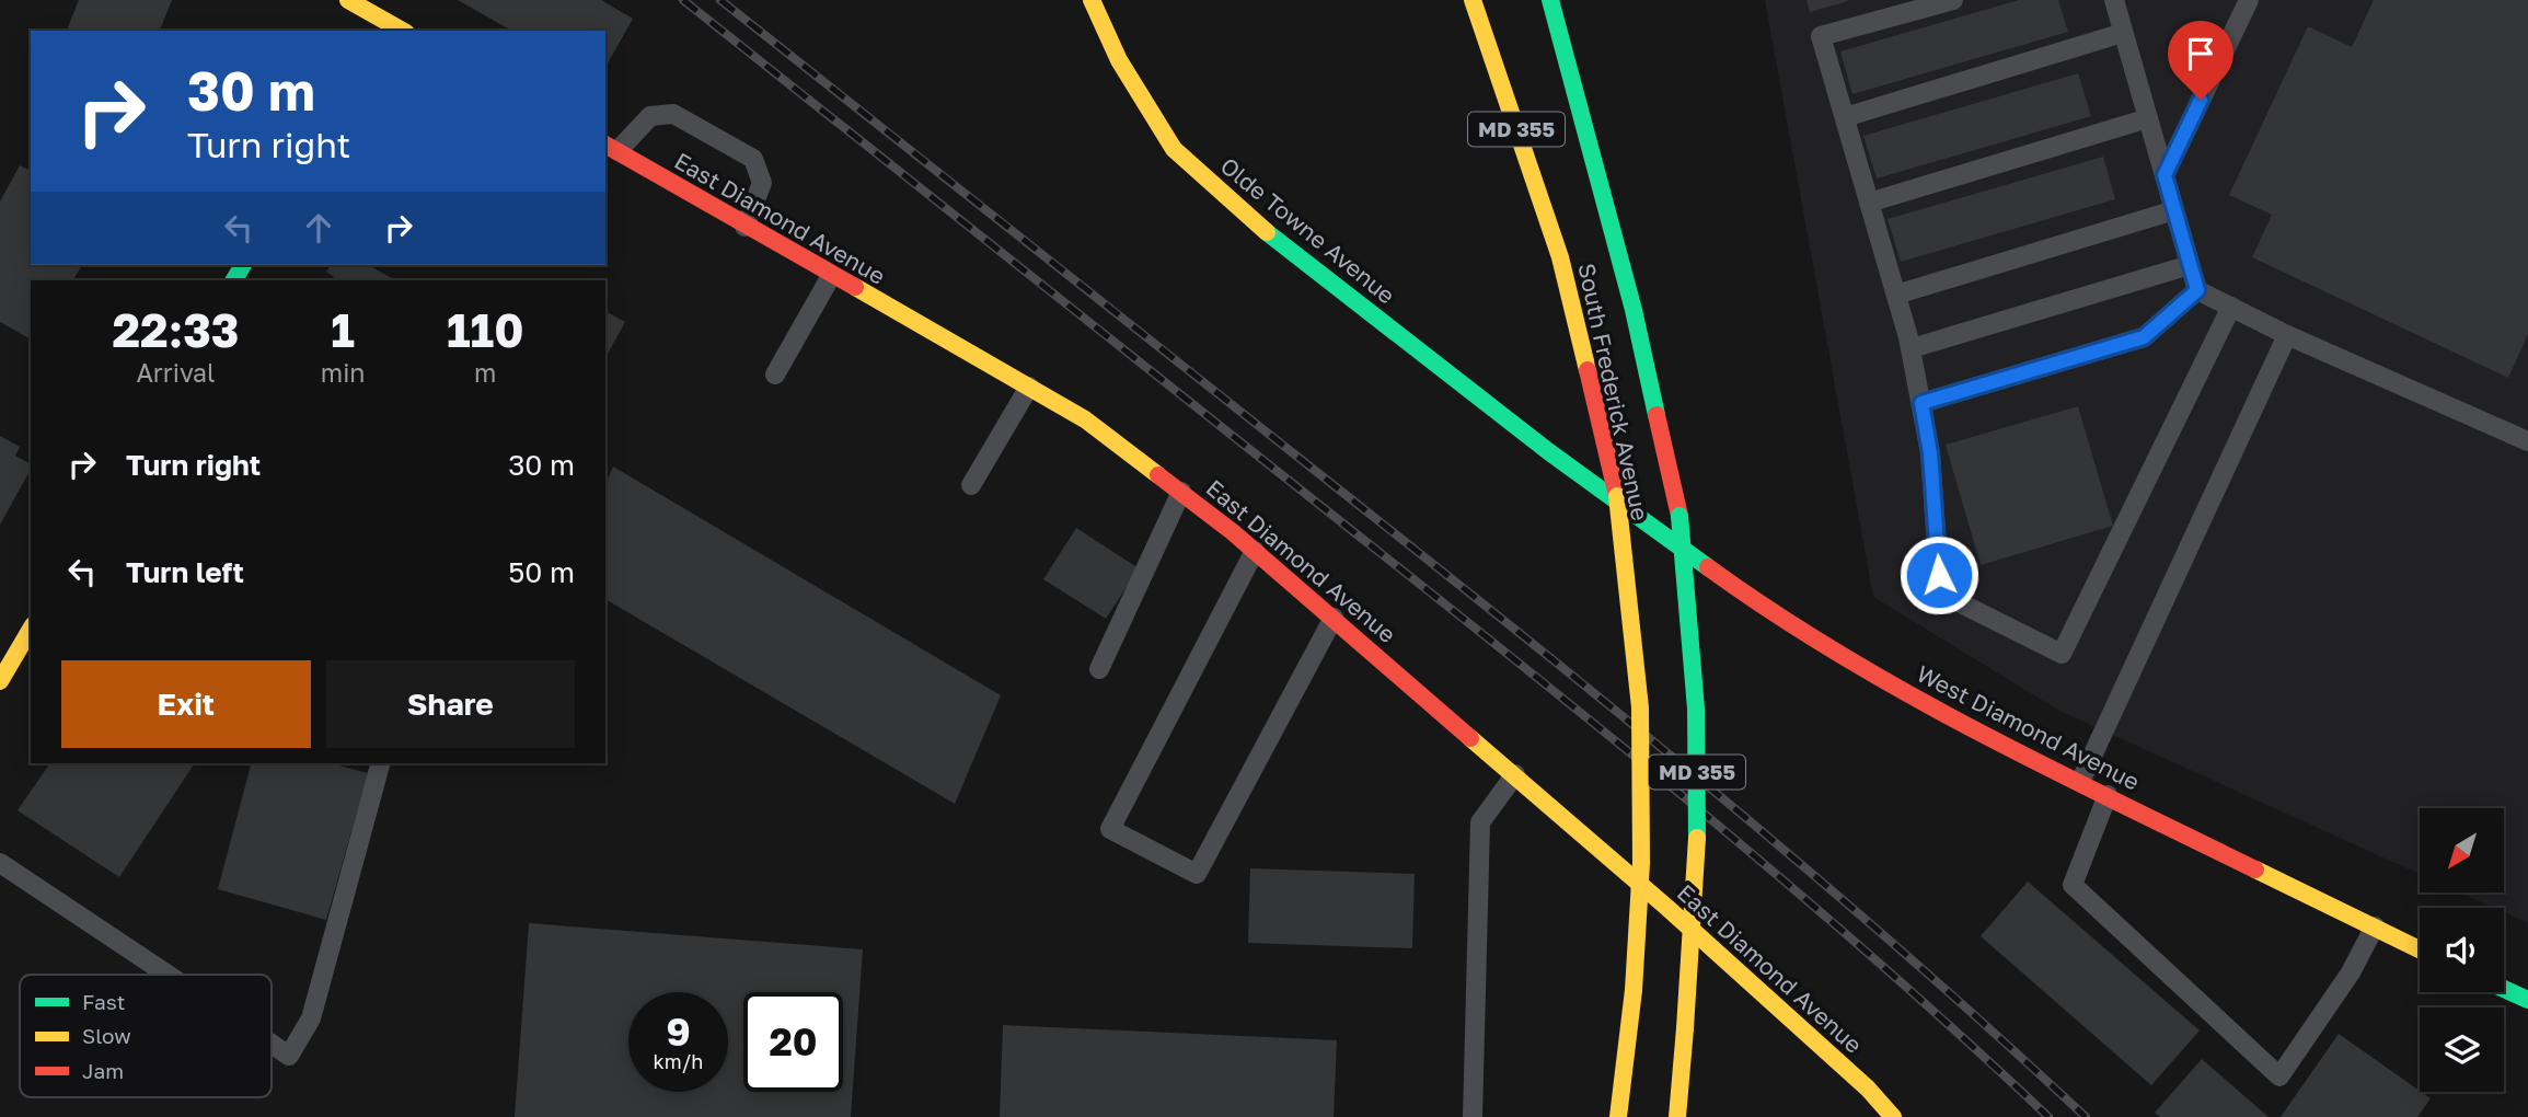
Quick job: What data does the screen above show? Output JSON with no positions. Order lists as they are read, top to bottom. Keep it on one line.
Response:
{"streets":{"main road":["MD 355","East Diamond Avenue","Olde Towne Avenue","South Frederick Avenue","West Diamond Avenue"]},"crossings":[["Olde Towne Avenue","West Diamond Avenue"]],"legend":["Fast","Slow","Jam"],"north":"bottom left","page":{"turn":["30 m","Turn right"],"eta":["22:33","Arrival","1","min","110","m"],"list":[{"name":"Turn right","value":"30 m"},{"name":"Turn left","value":"50 m"}],"buttons":["Exit","Share"],"speed":"9 km/h","limit":"20"}}
